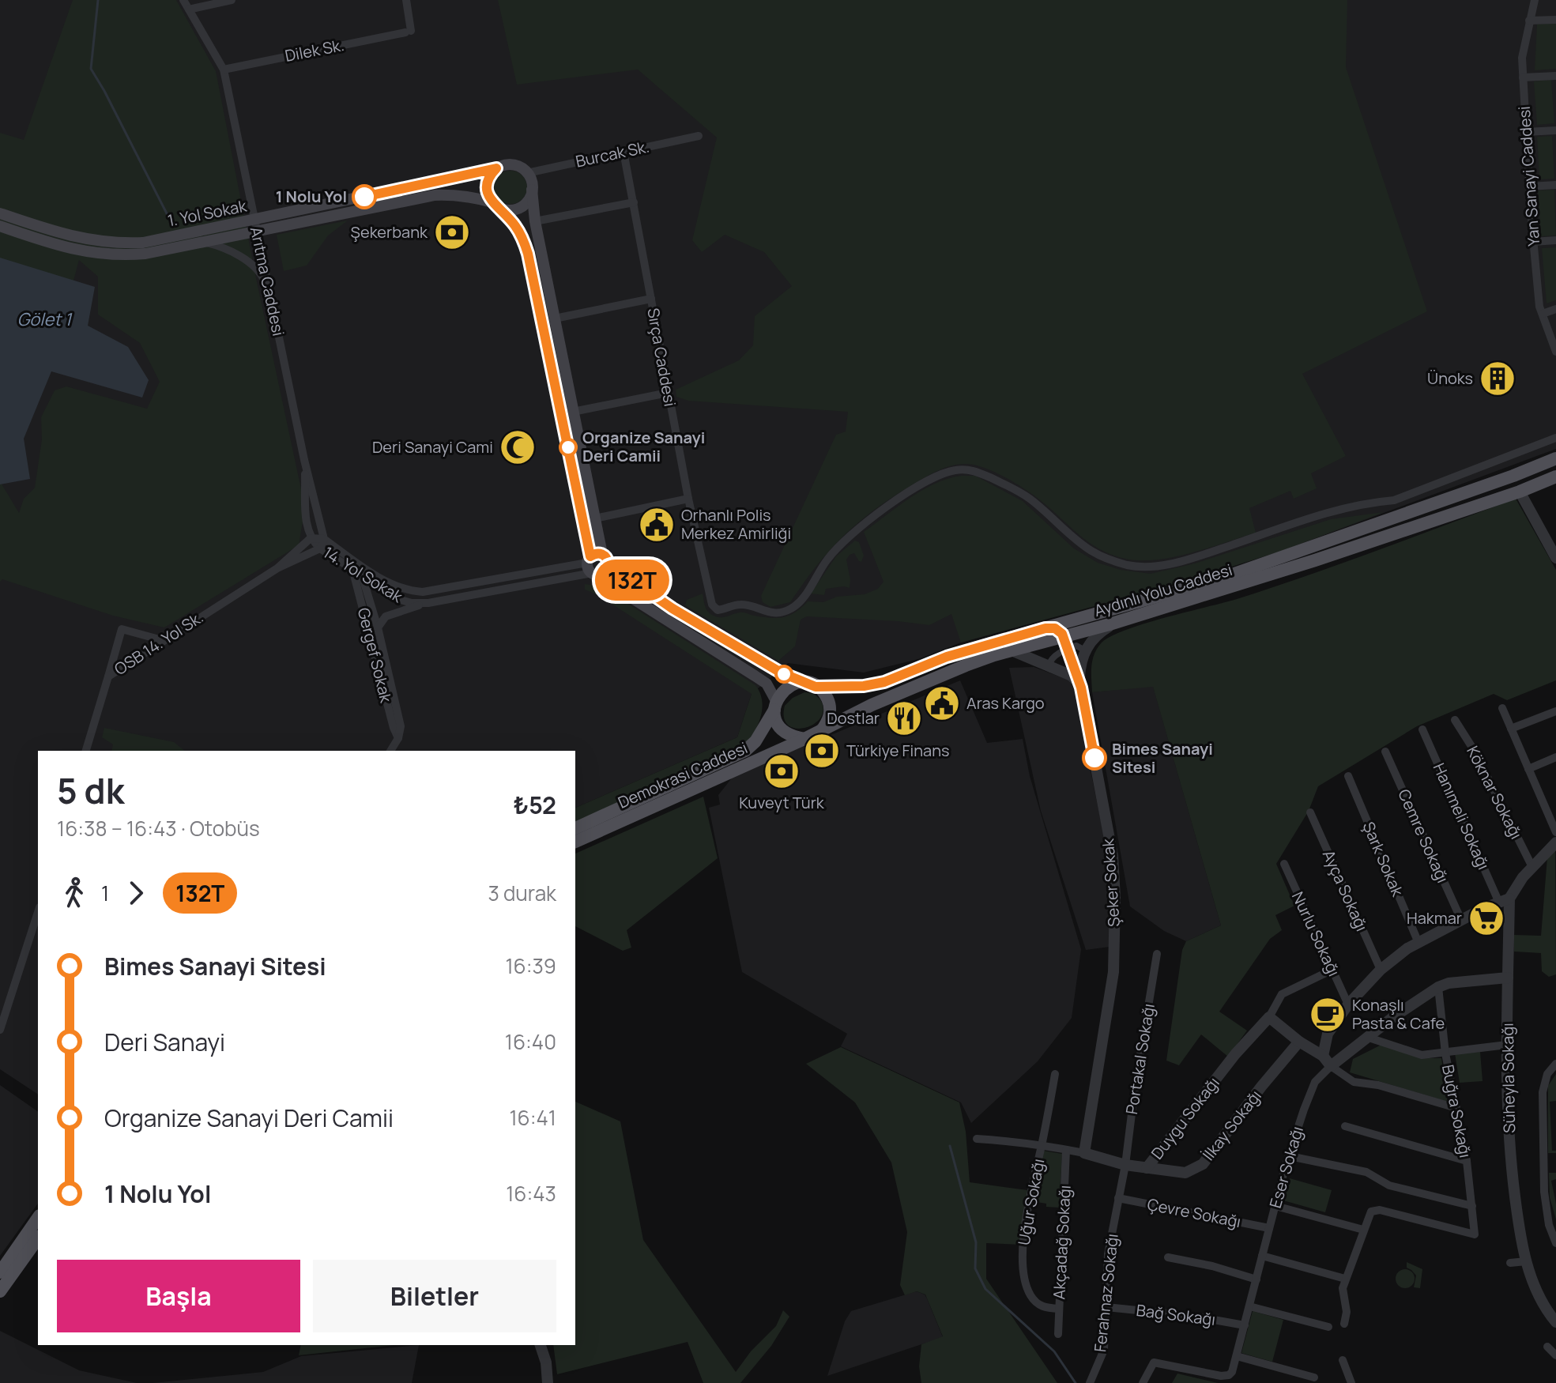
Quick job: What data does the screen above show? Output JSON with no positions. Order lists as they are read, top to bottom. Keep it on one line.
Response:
{"streets":{"main road":["1. Yol Sokak","Aydınlı Yolu Caddesi","Demokrasi Caddesi"],"street":["Dilek Sk.","Burcak Sk.","Yan Sanayi Caddesi","Arıtma Caddesi","Sırça Caddesi","14. Yol Sokak","OSB 14. Yol Sk.","Gergef Sokak","Köknar Sokağı","Hanımeli Sokağı","Cemre Sokağı","Şark Sokak","Şeker Sokak","Ayça Sokağı","Nurlu Sokağı","Portakal Sokağı","Süheyla Sokağı","Buğra Sokağı","Duygu Sokağı","İlkay Sokağı","Eser Sokağı","Uğur Sokağı","Çevre Sokağı","Akçadağ Sokağı","Ferahnaz Sokağı","Bağ Sokağı"]},"crossings":[["Dilek Sk.","Arıtma Caddesi"],["Burcak Sk.","1. Yol Sokak"],["Burcak Sk.","Sırça Caddesi"],["1. Yol Sokak","Arıtma Caddesi"],["Arıtma Caddesi","14. Yol Sokak"],["14. Yol Sokak","Gergef Sokak"],["Aydınlı Yolu Caddesi","Demokrasi Caddesi"],["Aydınlı Yolu Caddesi","Şeker Sokak"],["Hanımeli Sokağı","Süheyla Sokağı"],["Şeker Sokak","Duygu Sokağı"],["Portakal Sokağı","Duygu Sokağı"],["Portakal Sokağı","Ferahnaz Sokağı"],["Süheyla Sokağı","Eser Sokağı"],["Buğra Sokağı","Eser Sokağı"],["Duygu Sokağı","İlkay Sokağı"],["Duygu Sokağı","Uğur Sokağı"],["Duygu Sokağı","Akçadağ Sokağı"],["Duygu Sokağı","Ferahnaz Sokağı"],["Eser Sokağı","Çevre Sokağı"],["Eser Sokağı","Bağ Sokağı"],["Uğur Sokağı","Akçadağ Sokağı"],["Çevre Sokağı","Ferahnaz Sokağı"],["Ferahnaz Sokağı","Bağ Sokağı"]],"water":["Gölet 1"],"places":{"other":["1 Nolu Yol","Organize Sanayi Deri Camii","Bimes Sanayi Sitesi"],"bank":["Şekerbank","Türkiye Finans","Kuveyt Türk"],"building":["Ünoks"],"mosque":["Deri Sanayi Cami"],"public building":["Orhanlı Polis Merkez Amirliği","Aras Kargo"],"restaurant":["Dostlar"],"supermarket":["Hakmar"],"cafe":["Konaşlı Pasta & Cafe"]},"lines":["bus line 132T"],"page":{"on_map":"132T","heading":["5 dk","16:38 – 16:43 · Otobüs","₺52"],"legs":["1","132T","3 durak"],"list":[{"name":"Bimes Sanayi Sitesi","value":"16:39"},{"name":"Deri Sanayi","value":"16:40"},{"name":"Organize Sanayi Deri Camii","value":"16:41"},{"name":"1 Nolu Yol","value":"16:43"}],"buttons":["Başla","Biletler"]}}
